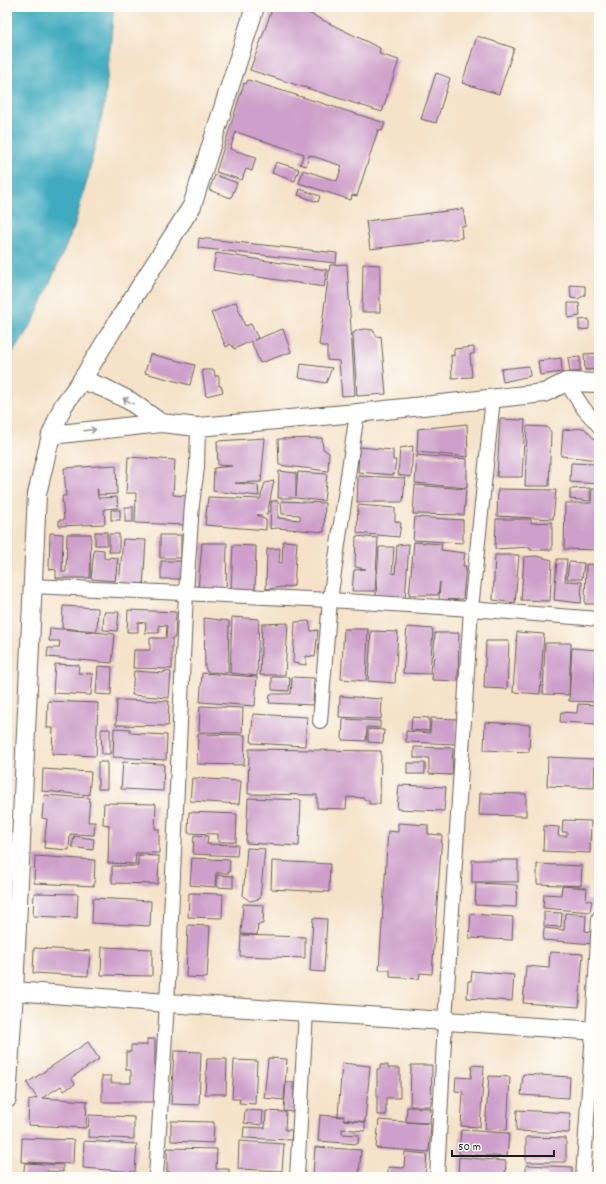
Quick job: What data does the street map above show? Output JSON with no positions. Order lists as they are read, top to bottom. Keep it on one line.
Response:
{"scale_bar":"50 m"}
